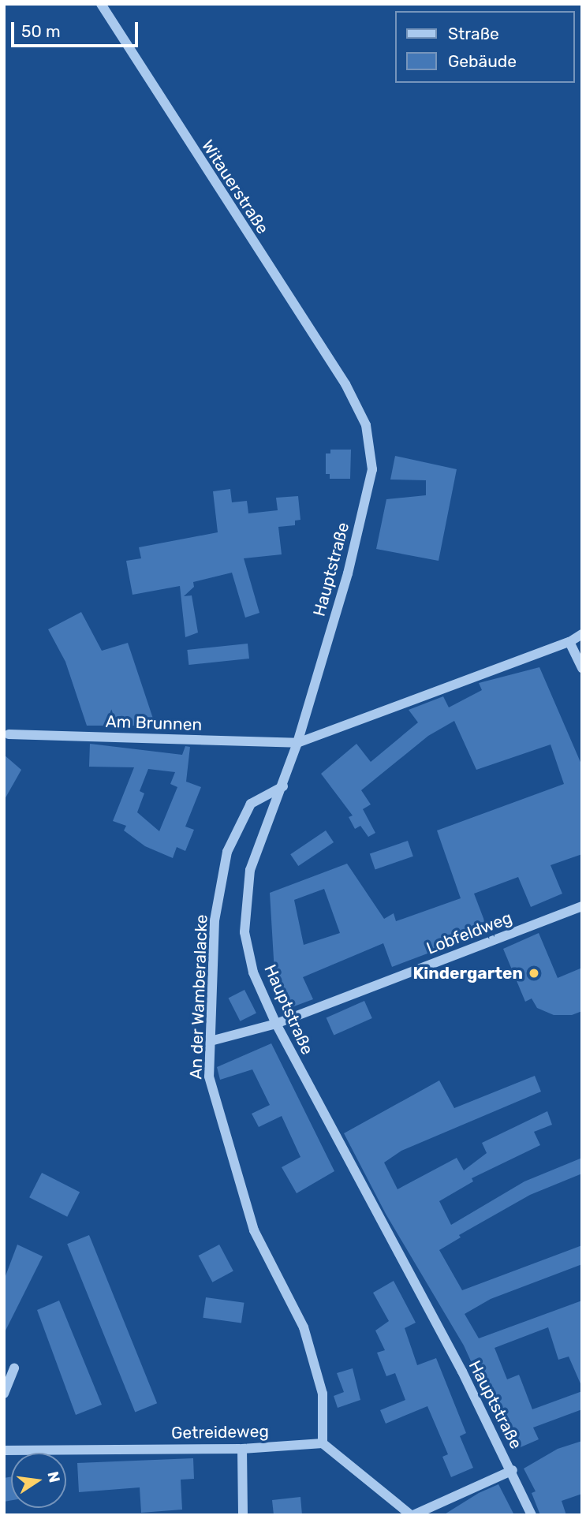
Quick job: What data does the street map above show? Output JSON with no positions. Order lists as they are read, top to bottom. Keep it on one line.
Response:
{"streets":{"street":["Witauerstraße","Hauptstraße","Am Brunnen","Lobfeldweg","An der Wamberalacke","Getreideweg"]},"crossings":[["Witauerstraße","Hauptstraße"],["Hauptstraße","Am Brunnen"],["Hauptstraße","Lobfeldweg"],["Hauptstraße","An der Wamberalacke"],["Lobfeldweg","An der Wamberalacke"],["An der Wamberalacke","Getreideweg"]],"places":["Kindergarten"],"legend":["Straße","Gebäude"],"scale_bar":"50 m","north":"right"}
